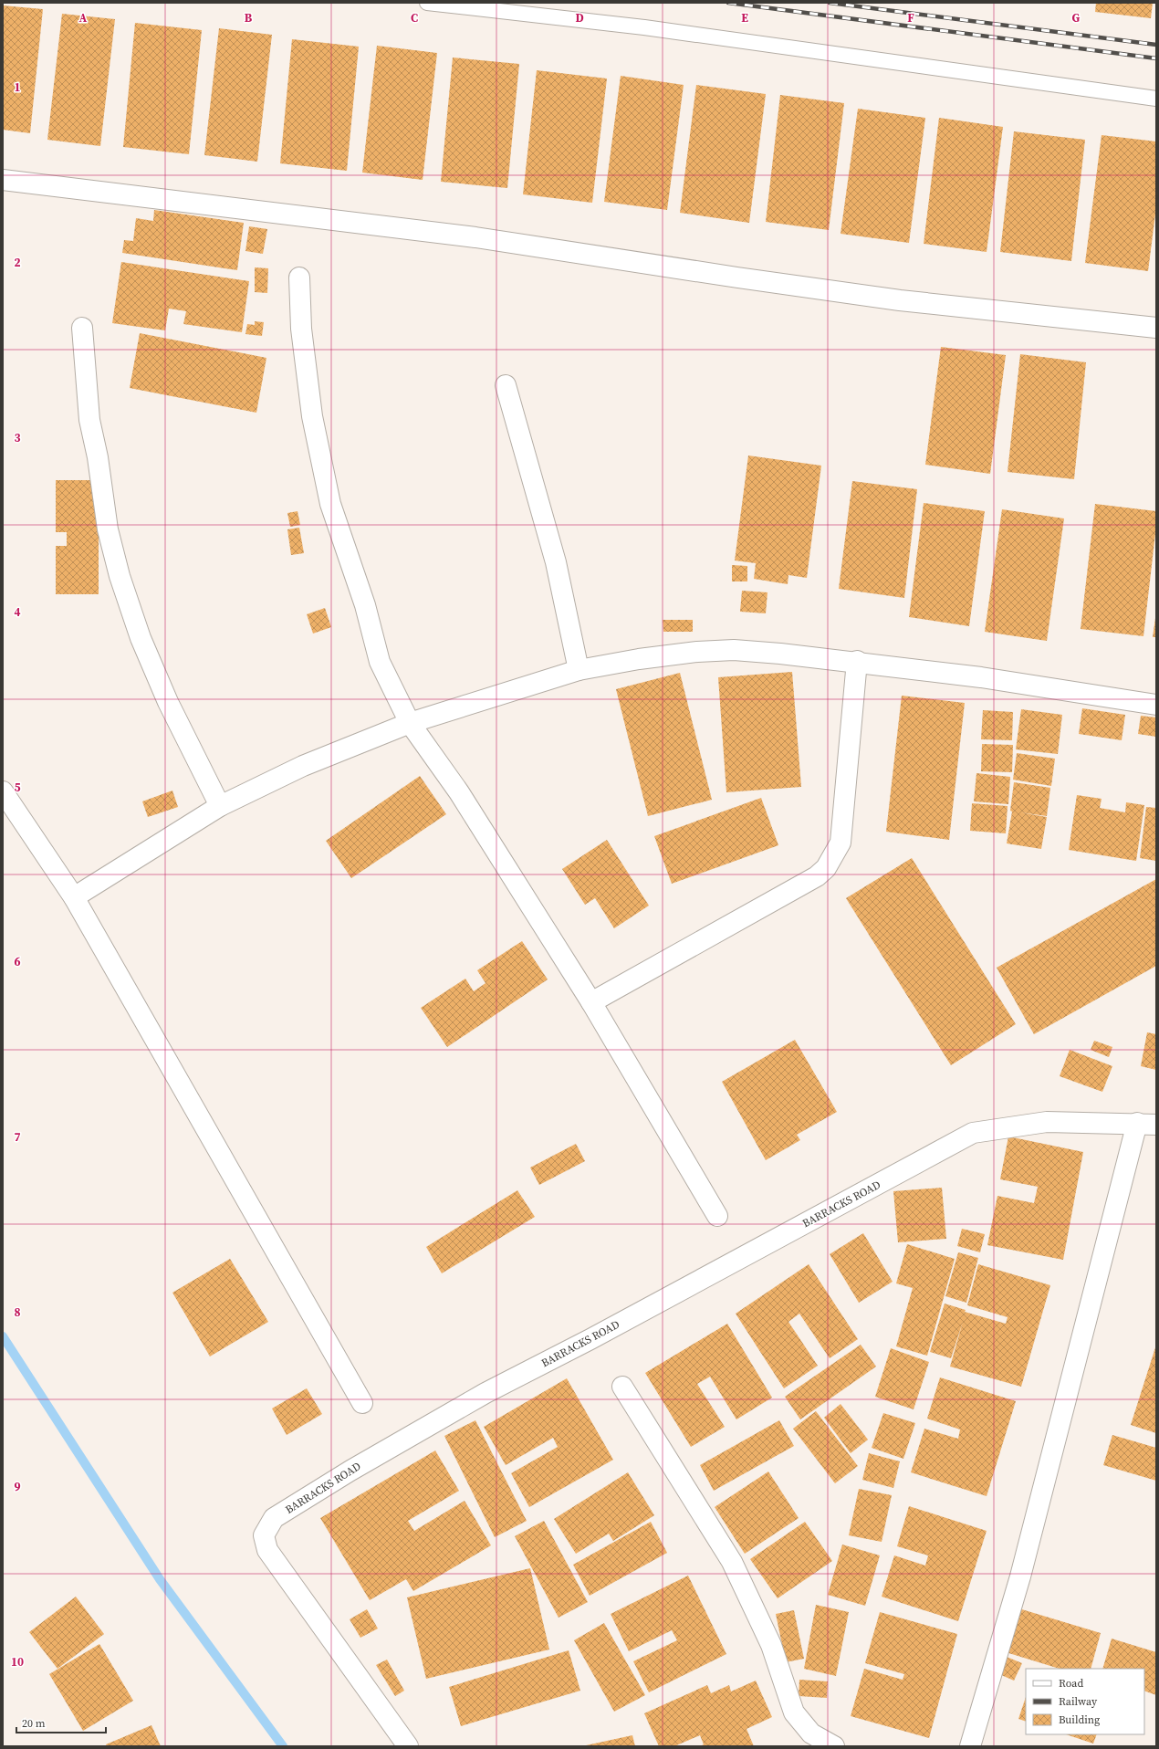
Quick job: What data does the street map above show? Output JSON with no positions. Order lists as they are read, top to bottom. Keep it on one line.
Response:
{"streets":{"street":["BARRACKS ROAD"]},"legend":["Road","Railway","Building"],"scale_bar":"20 m","grid":{"columns":["A","B","C","D","E","F","G"],"rows":["1","2","3","4","5","6","7","8","9","10"]}}
